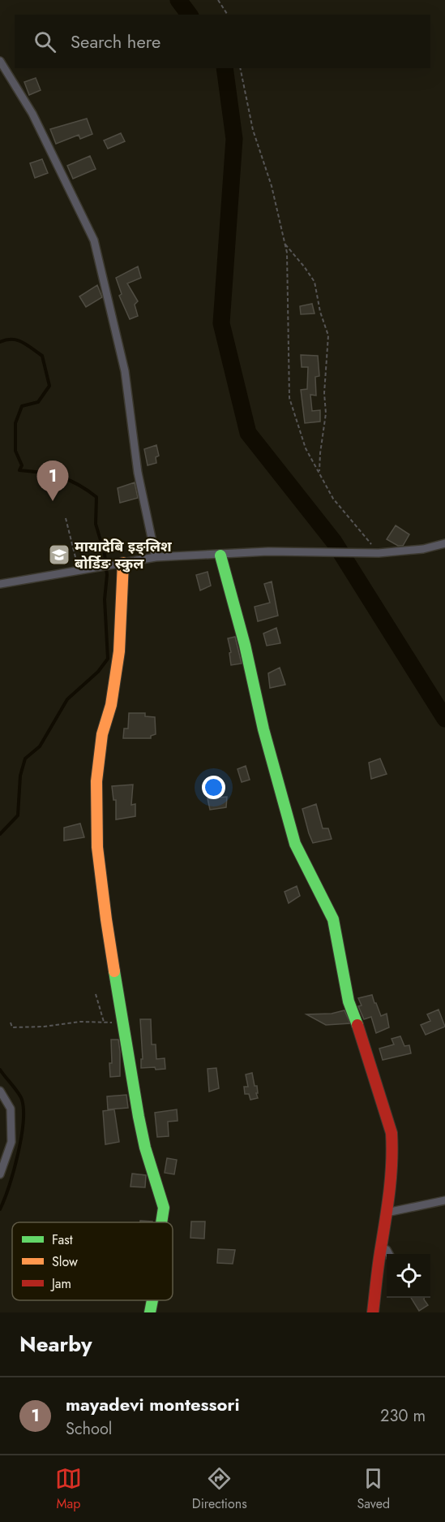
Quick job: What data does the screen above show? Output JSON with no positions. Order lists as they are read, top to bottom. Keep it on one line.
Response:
{"places":{"school or university":["मायादेबि इङ्लिश बोर्डिङ स्कुल"]},"legend":["Fast","Slow","Jam"],"page":{"search":"Search here","pins":"1","heading":"Nearby","list":[{"mark":"1","name":"mayadevi montessori","note":"School","value":"230 m"}],"nav":["Map","Directions","Saved"]}}
